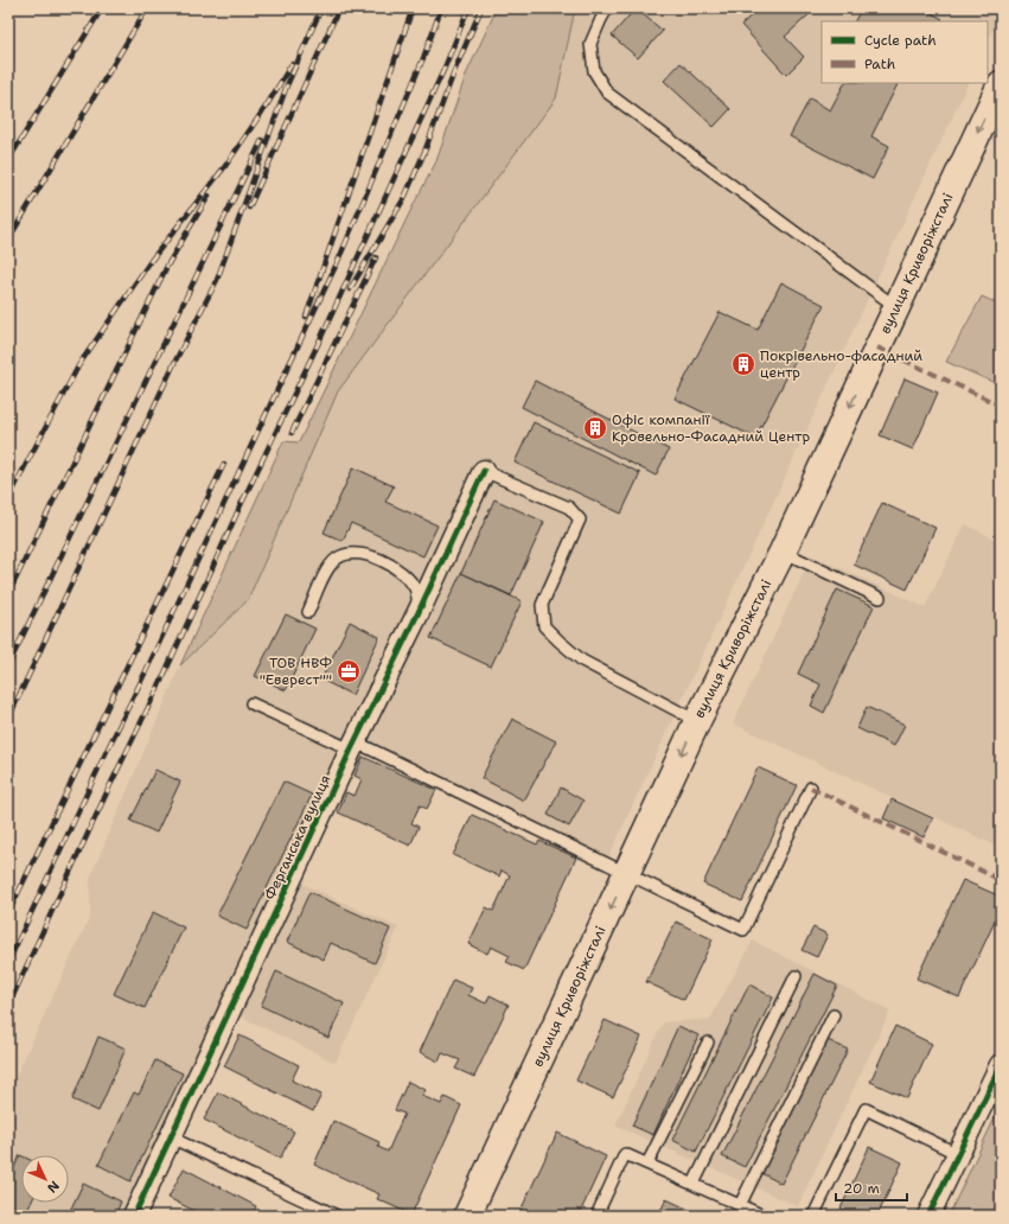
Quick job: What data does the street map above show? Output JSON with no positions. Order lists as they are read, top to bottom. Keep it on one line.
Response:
{"streets":{"main road":["вулиця Криворіжсталі"],"street":["Ферганська вулиця"]},"one_way":["вулиця Криворіжсталі"],"places":{"building":["Покрівельно-фасадний центр","Офіс компанії Кровельно-Фасадний Центр"],"office":["ТОВ НВФ \"Еверест\"\""]},"legend":["Cycle path","Path"],"scale_bar":"20 m","north":"bottom right"}
